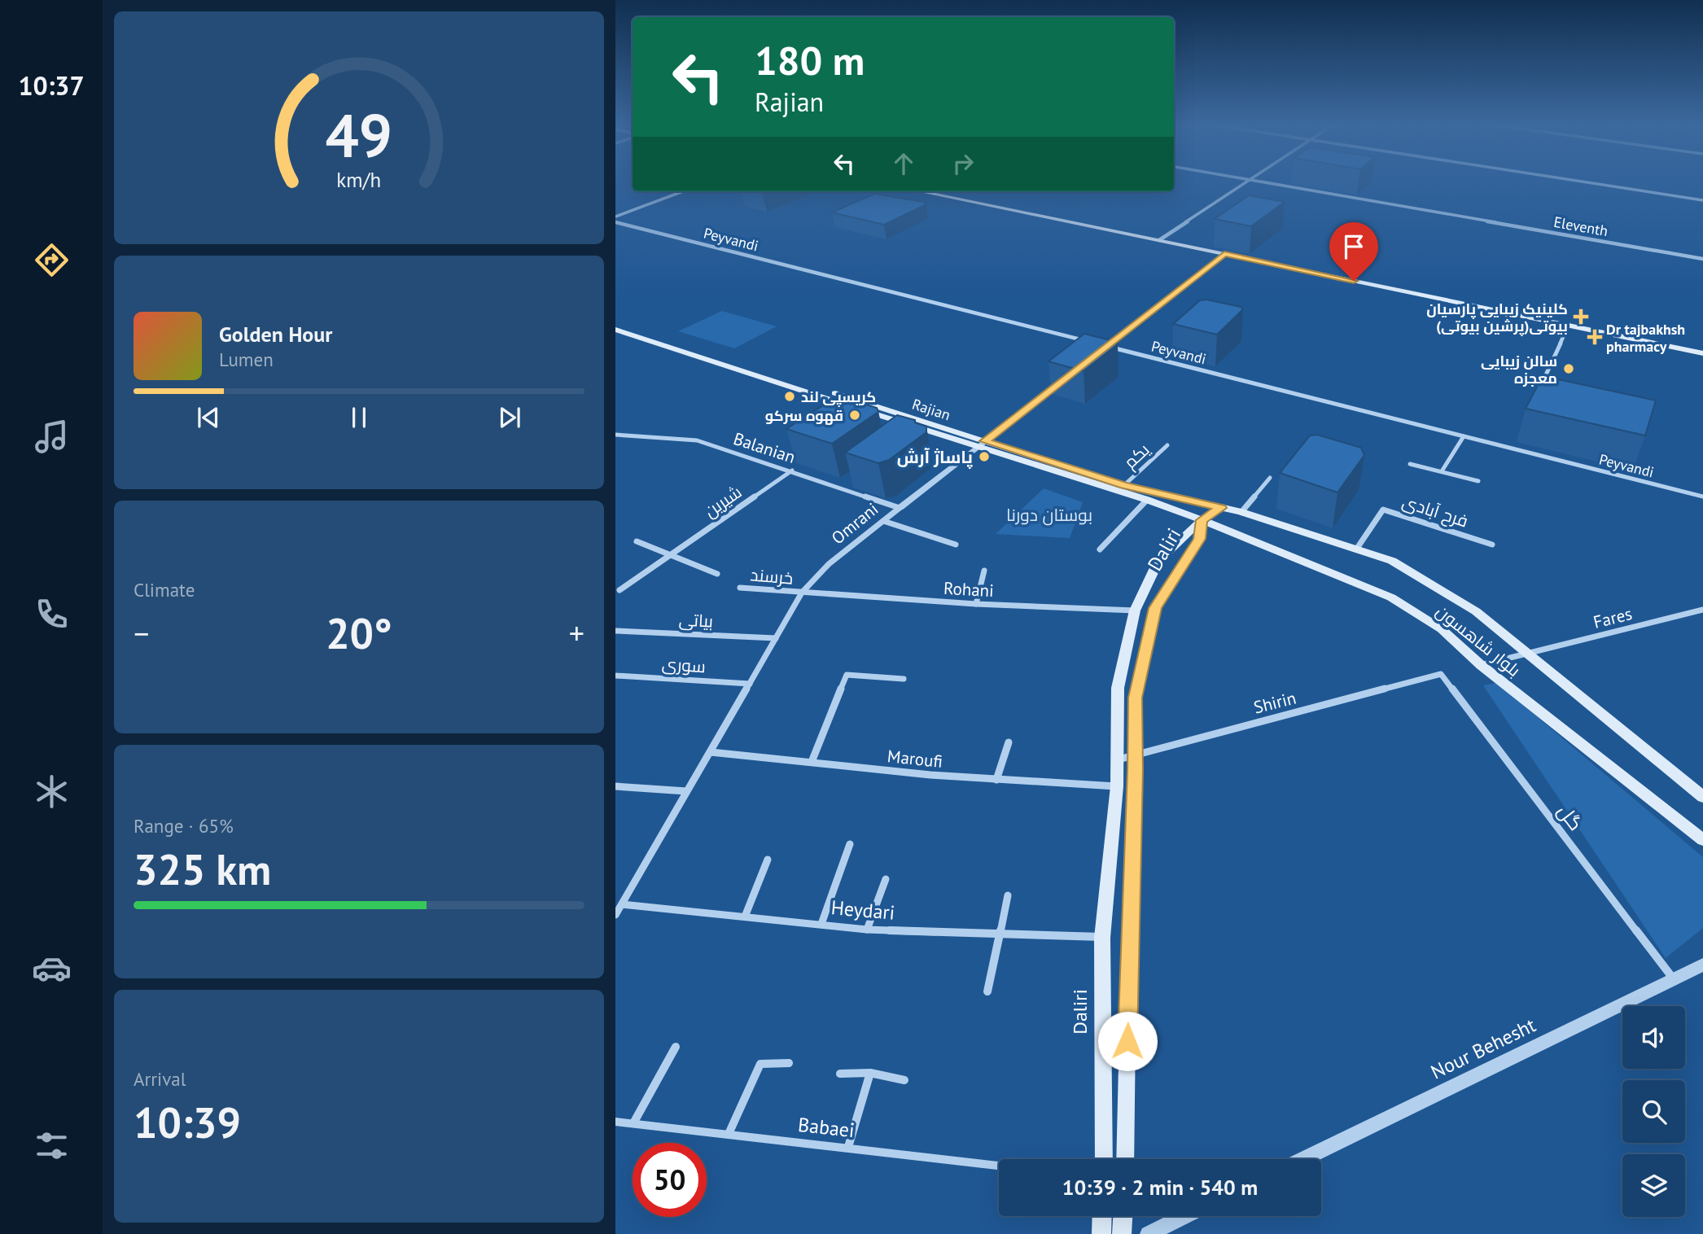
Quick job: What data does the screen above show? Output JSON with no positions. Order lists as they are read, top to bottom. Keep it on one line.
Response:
{"streets":{"main road":["Rajian","Daliri","بلوار شاهسون"],"street":["Eleventh","Peyvandi","Balanian","یکم","شیرین","فرح آبادی","Omrani","خرسند","Rohani","Fares","بیاتی","سوری","Shirin","Maroufi","گل","Heydari","Nour Behesht","Babaei"]},"crossings":[["Rajian","یکم"],["Rajian","Omrani"],["Rajian","Daliri"],["Rajian","بلوار شاهسون"],["Balanian","شیرین"],["Balanian","Omrani"],["فرح آبادی","بلوار شاهسون"],["Omrani","خرسند"],["Omrani","Rohani"],["Omrani","بیاتی"],["Omrani","سوری"],["Omrani","Maroufi"],["Omrani","Heydari"],["Daliri","Rohani"],["Daliri","بلوار شاهسون"],["Daliri","Shirin"],["Daliri","Maroufi"],["Daliri","Heydari"],["خرسند","Rohani"],["Fares","بلوار شاهسون"],["Shirin","گل"],["گل","Nour Behesht"]],"parks":["بوستان دورنا"],"places":{"health":["کلینیک زیبایی پارسیان بیوتی(پرشین بیوتی)","Dr tajbakhsh pharmacy"],"other":["سالن زیبایی معجزه","کریسپی لند","قهوه سرکو","پاساژ آرش"]},"page":{"tabs":"10:37","turn":["180 m","Rajian"],"song":["Golden Hour","Lumen"],"tile":["Climate",["Range · 65%","325 km"],["Arrival","10:39"]],"heat":["−","20°","+"],"limit":"50","trip":"10:39 · 2 min · 540 m","gauge":["49","km/h"]}}
